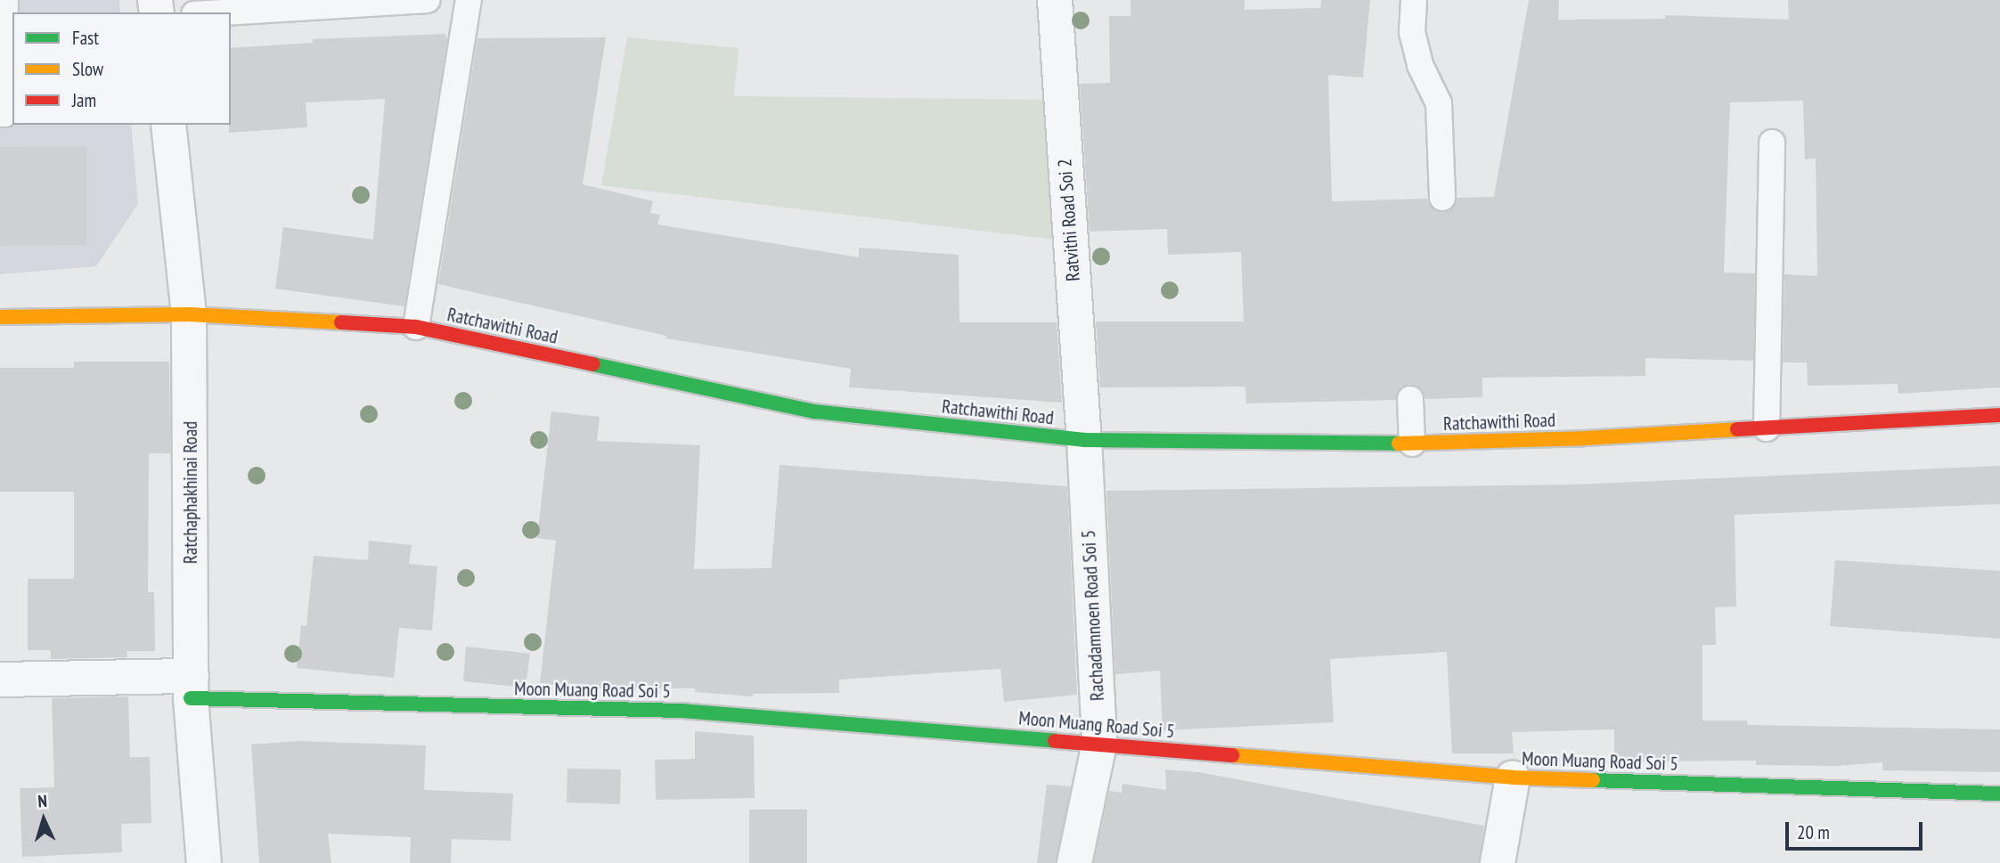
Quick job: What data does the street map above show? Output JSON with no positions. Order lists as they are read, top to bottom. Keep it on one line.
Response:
{"streets":{"street":["Ratvithi Road Soi 2","Ratchawithi Road","Ratchaphakhinai Road","Rachadamnoen Road Soi 5","Moon Muang Road Soi 5"]},"crossings":[["Ratvithi Road Soi 2","Ratchawithi Road"],["Ratvithi Road Soi 2","Rachadamnoen Road Soi 5"],["Ratchawithi Road","Ratchaphakhinai Road"],["Ratchawithi Road","Rachadamnoen Road Soi 5"],["Ratchaphakhinai Road","Moon Muang Road Soi 5"],["Rachadamnoen Road Soi 5","Moon Muang Road Soi 5"]],"legend":["Fast","Slow","Jam"],"scale_bar":"20 m","north":"top"}
